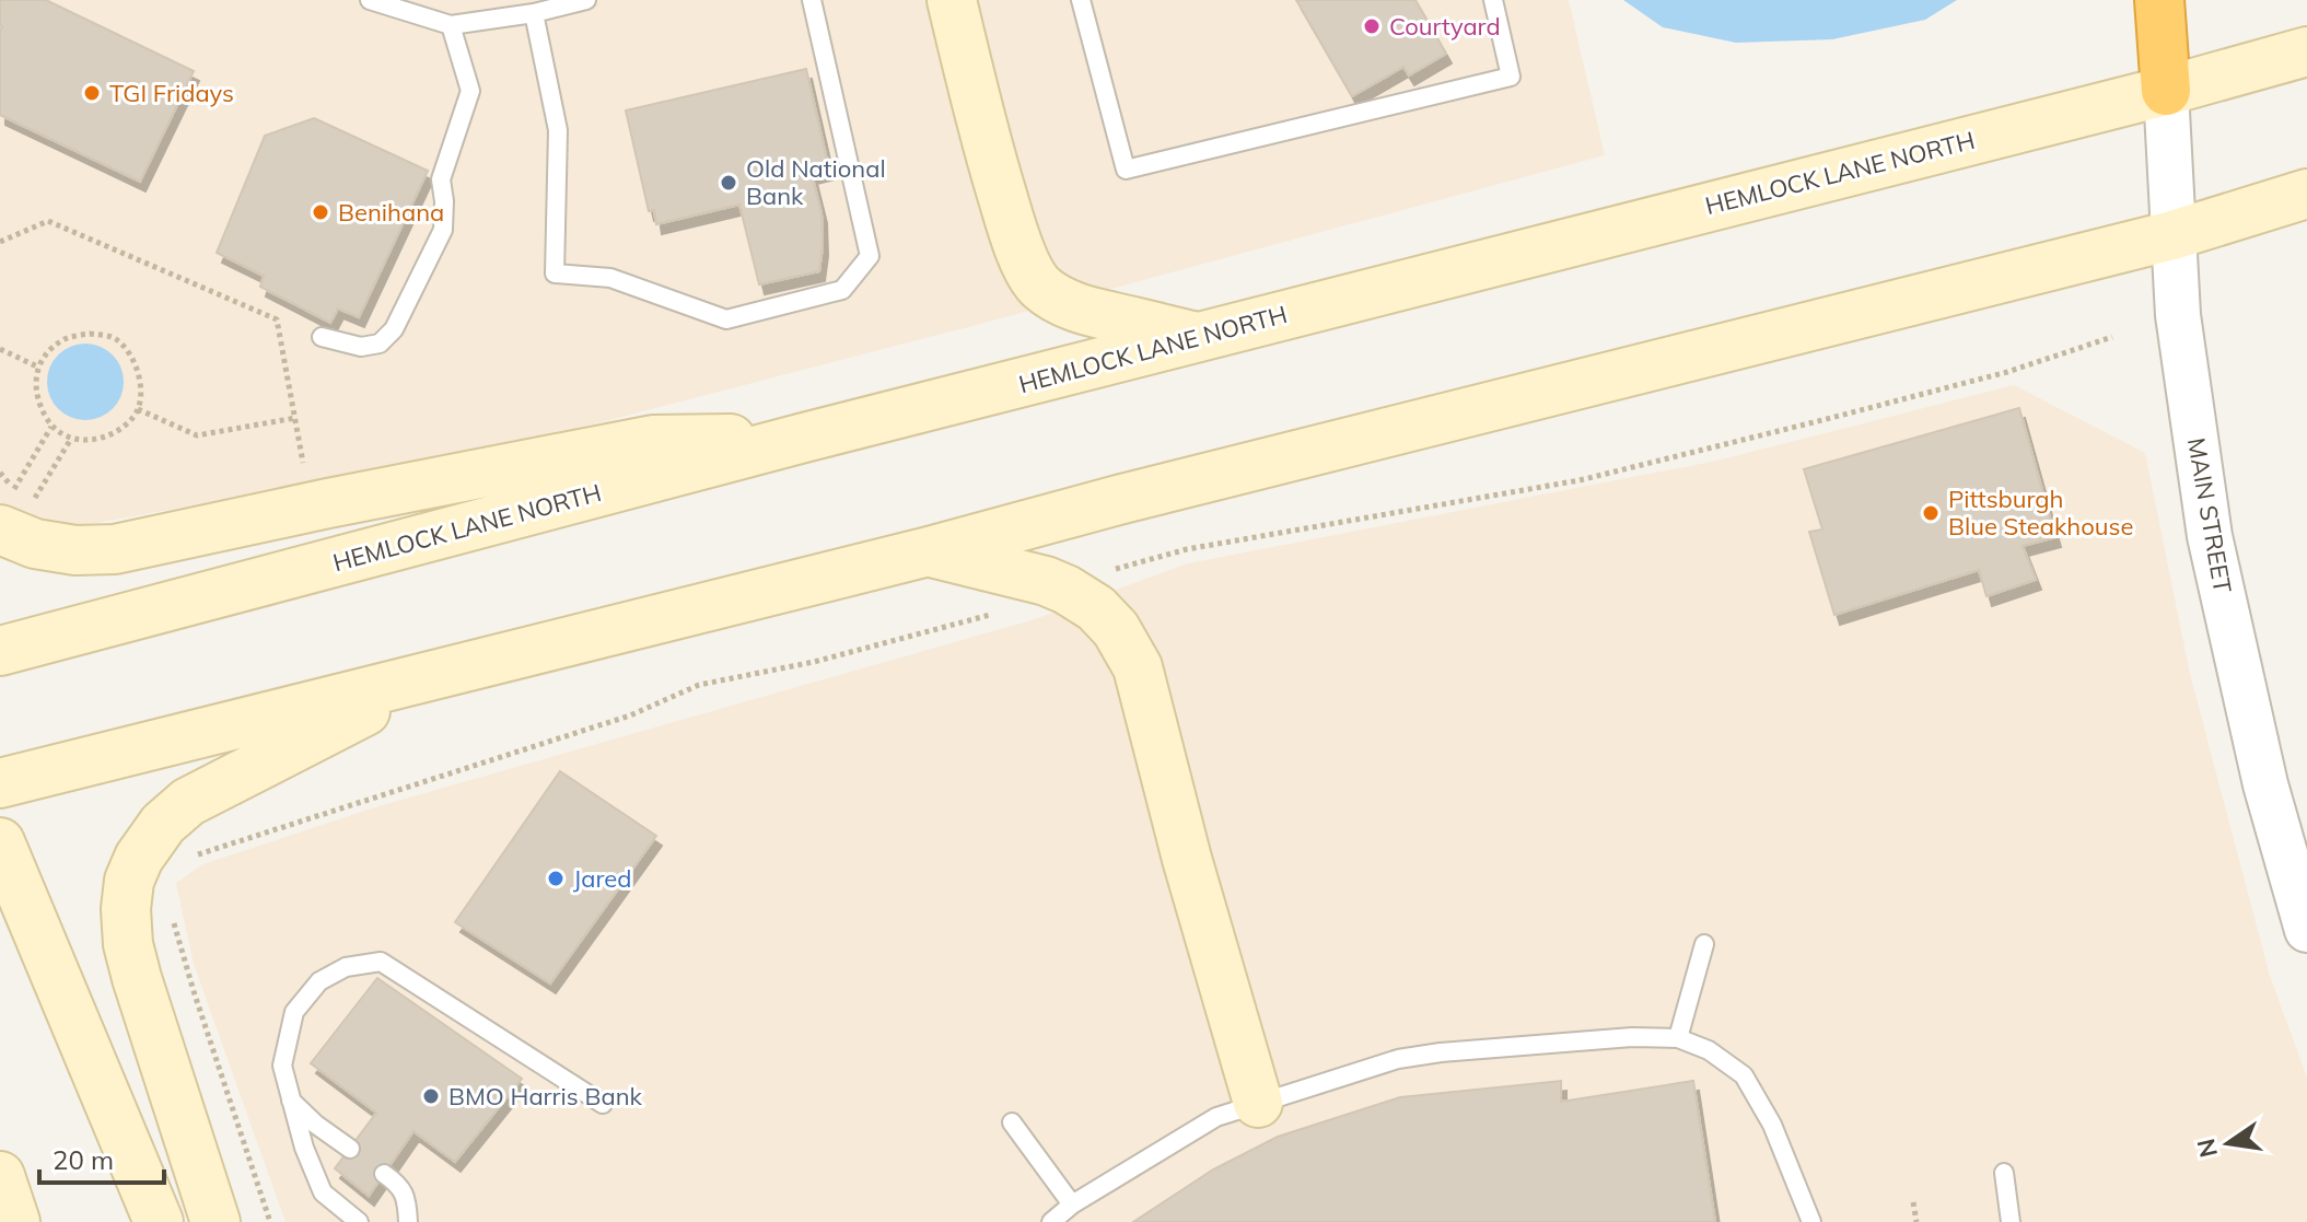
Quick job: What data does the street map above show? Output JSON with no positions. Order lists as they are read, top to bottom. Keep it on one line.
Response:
{"streets":{"main road":["HEMLOCK LANE NORTH"],"street":["MAIN STREET"]},"crossings":[["HEMLOCK LANE NORTH","MAIN STREET"]],"places":["Courtyard","TGI Fridays","Old National Bank","Benihana","Pittsburgh Blue Steakhouse","Jared","BMO Harris Bank"],"scale_bar":"20 m","north":"left"}
